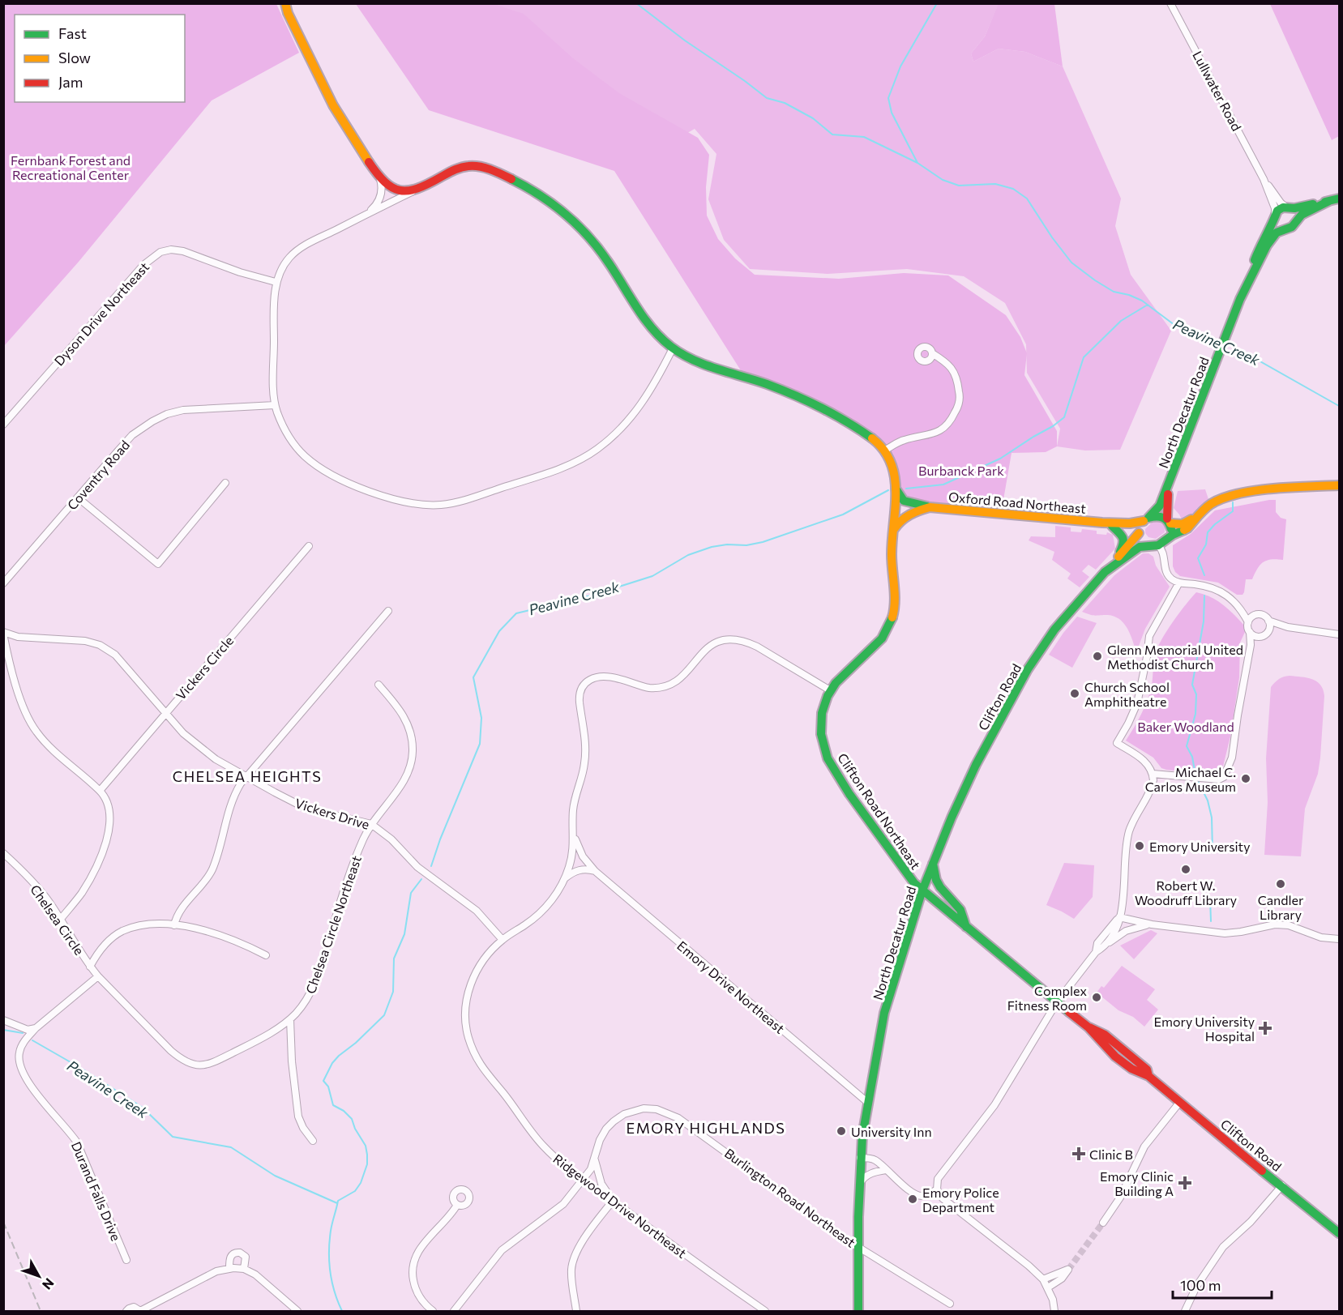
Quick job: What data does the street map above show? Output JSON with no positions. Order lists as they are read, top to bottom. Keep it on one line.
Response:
{"streets":{"main road":["North Decatur Road","Oxford Road Northeast","Clifton Road","Clifton Road Northeast"],"street":["Lullwater Road","Dyson Drive Northeast","Coventry Road","Vickers Circle","Vickers Drive","Chelsea Circle","Chelsea Circle Northeast","Emory Drive Northeast","Durand Falls Drive","Burlington Road Northeast","Ridgewood Drive Northeast"]},"crossings":[["Lullwater Road","North Decatur Road"],["North Decatur Road","Oxford Road Northeast"],["North Decatur Road","Clifton Road"],["North Decatur Road","Clifton Road Northeast"],["North Decatur Road","Emory Drive Northeast"],["North Decatur Road","Burlington Road Northeast"],["Oxford Road Northeast","Clifton Road Northeast"],["Vickers Circle","Vickers Drive"],["Clifton Road Northeast","Ridgewood Drive Northeast"],["Vickers Drive","Chelsea Circle Northeast"],["Vickers Drive","Ridgewood Drive Northeast"],["Chelsea Circle","Chelsea Circle Northeast"],["Chelsea Circle Northeast","Durand Falls Drive"],["Emory Drive Northeast","Ridgewood Drive Northeast"],["Burlington Road Northeast","Ridgewood Drive Northeast"]],"districts":["CHELSEA HEIGHTS","EMORY HIGHLANDS"],"water":["Peavine Creek"],"parks":["Fernbank Forest and Recreational Center","Burbanck Park","Baker Woodland"],"places":{"other":["Glenn Memorial United Methodist Church","Church School Amphitheatre","Michael C. Carlos Museum","Emory University","Robert W. Woodruff Library","Candler Library","Complex Fitness Room","University Inn","Emory Police Department"],"health":["Emory University Hospital","Clinic B","Emory Clinic Building A"]},"legend":["Fast","Slow","Jam"],"scale_bar":"100 m","north":"bottom right"}
